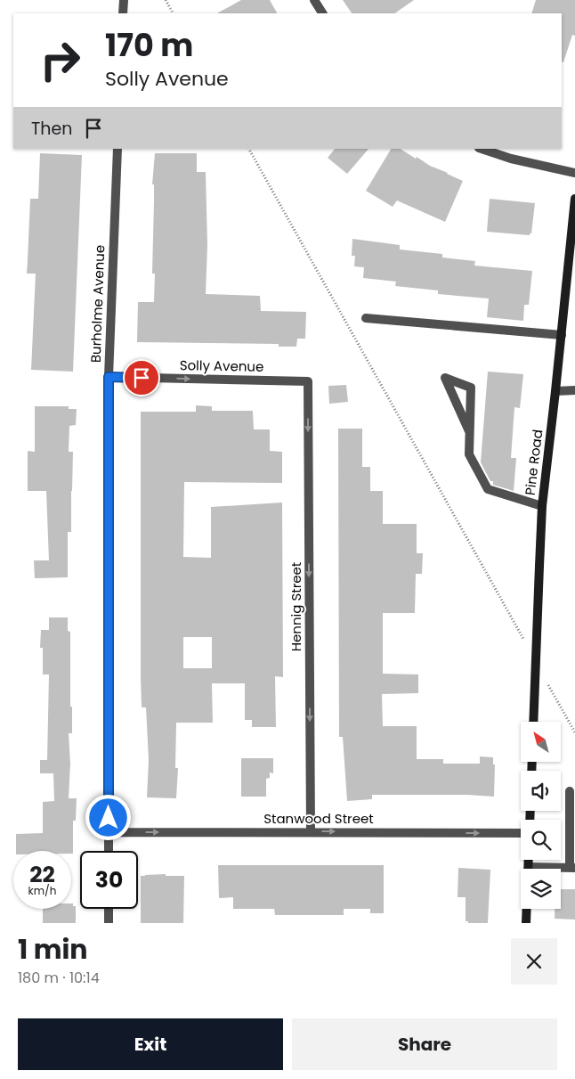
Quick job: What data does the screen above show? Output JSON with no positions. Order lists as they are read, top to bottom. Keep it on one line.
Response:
{"streets":{"street":["Burholme Avenue","Solly Avenue","Pine Road","Hennig Street","Stanwood Street"]},"crossings":[["Burholme Avenue","Solly Avenue"],["Burholme Avenue","Stanwood Street"],["Solly Avenue","Hennig Street"],["Hennig Street","Stanwood Street"]],"one_way":["Solly Avenue","Hennig Street","Stanwood Street"],"north":"top left","page":{"turn":["170 m","Solly Avenue"],"then":"Then","speed":"22 km/h","limit":"30","heading":["1 min","180 m · 10:14"],"buttons":["Exit","Share"]}}
